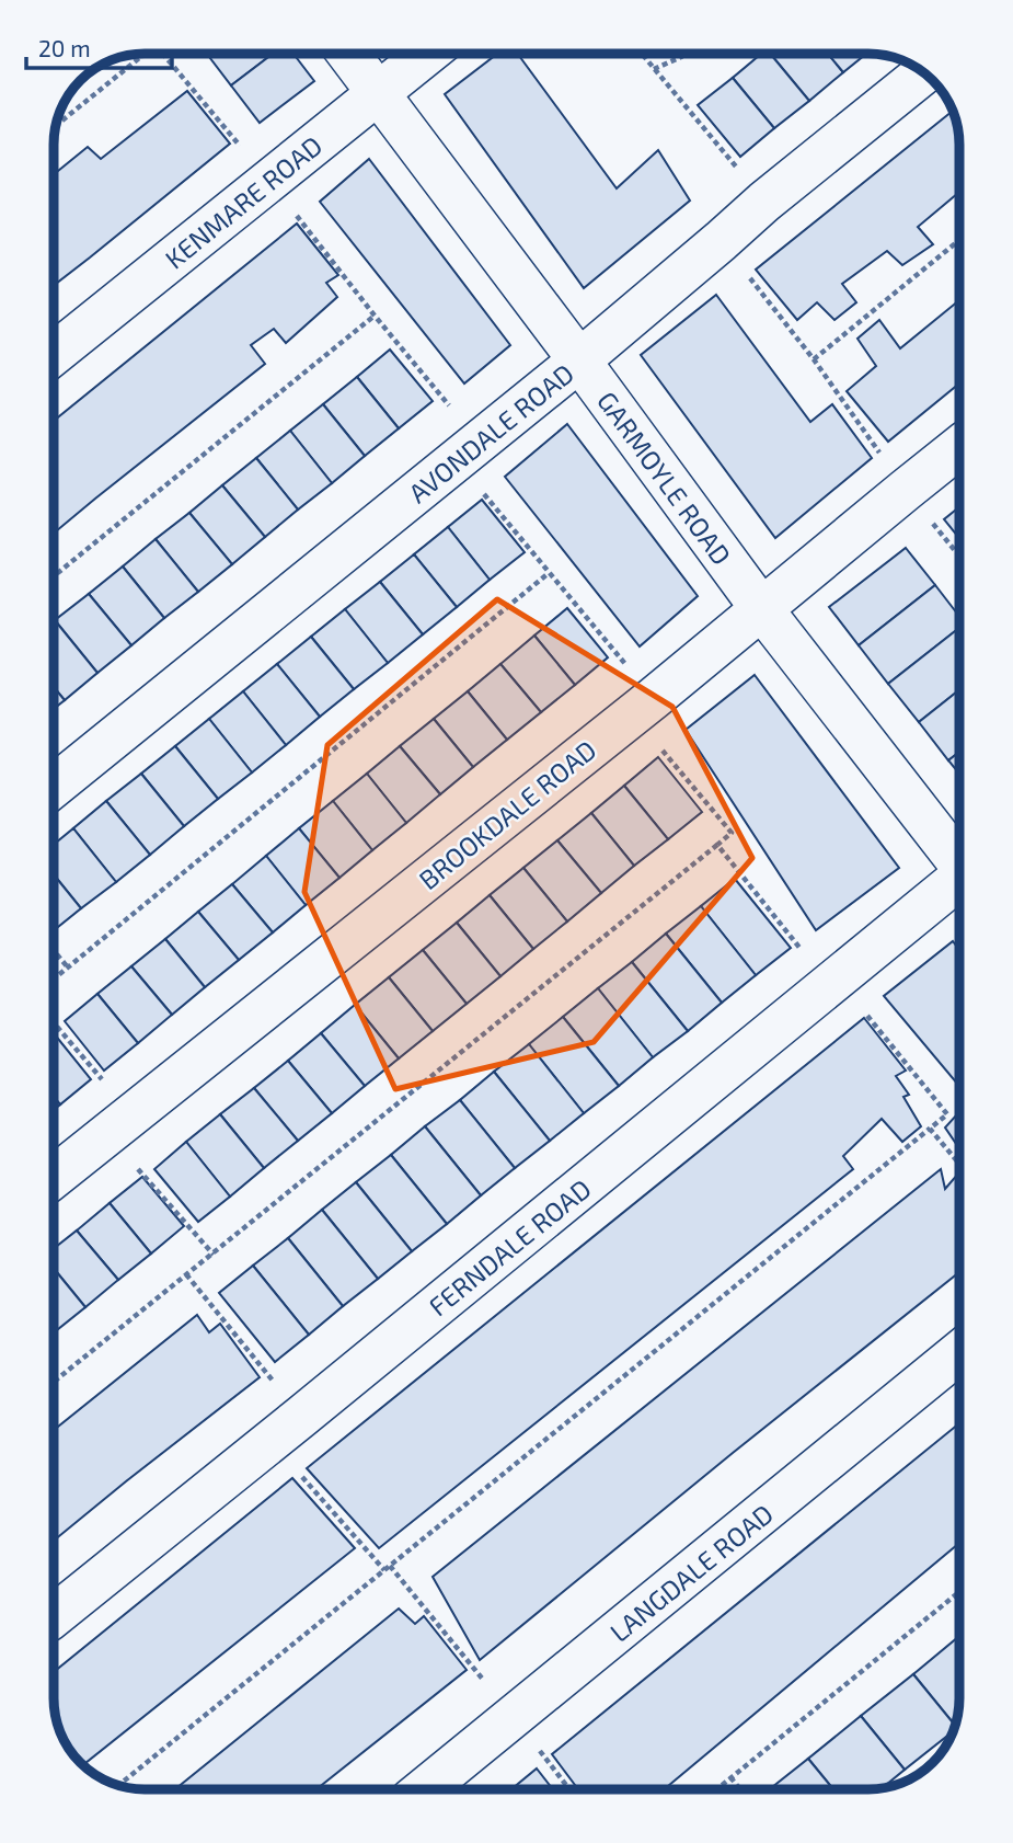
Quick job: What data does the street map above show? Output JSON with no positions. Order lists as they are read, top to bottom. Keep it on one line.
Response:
{"streets":{"street":["KENMARE ROAD","AVONDALE ROAD","GARMOYLE ROAD","BROOKDALE ROAD","FERNDALE ROAD","LANGDALE ROAD"]},"crossings":[["KENMARE ROAD","GARMOYLE ROAD"],["AVONDALE ROAD","GARMOYLE ROAD"],["GARMOYLE ROAD","BROOKDALE ROAD"]],"scale_bar":"20 m"}
